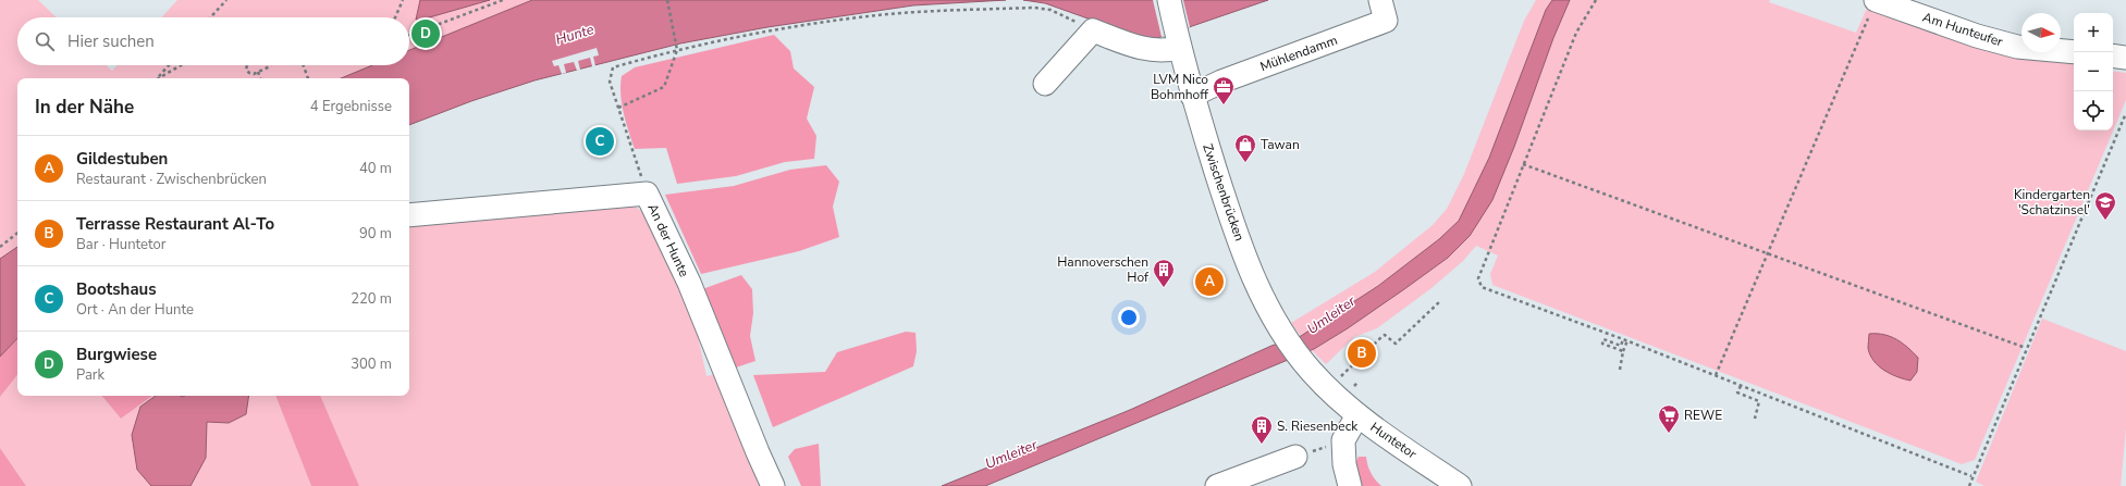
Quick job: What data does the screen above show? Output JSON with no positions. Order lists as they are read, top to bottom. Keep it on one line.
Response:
{"streets":{"street":["Am Hunteufer","Mühlendamm","Zwischenbrücken","An der Hunte","Huntetor"]},"crossings":[["Mühlendamm","Zwischenbrücken"],["Zwischenbrücken","Huntetor"]],"water":["Hunte","Umleiter"],"places":{"office":["LVM Nico Bohmhoff"],"shop":["Tawan"],"school or university":["Kindergarten 'Schatzinsel'"],"building":["Hannoverschen Hof","S. Riesenbeck"],"supermarket":["REWE"]},"north":"right","page":{"map_buttons":["+","−"],"pins":["D","C","A","B"],"search":"Hier suchen","heading":["In der Nähe","4 Ergebnisse"],"list":[{"mark":"A","name":"Gildestuben","note":"Restaurant · Zwischenbrücken","value":"40 m"},{"mark":"B","name":"Terrasse Restaurant Al-To","note":"Bar · Huntetor","value":"90 m"},{"mark":"C","name":"Bootshaus","note":"Ort · An der Hunte","value":"220 m"},{"mark":"D","name":"Burgwiese","note":"Park","value":"300 m"}]}}
